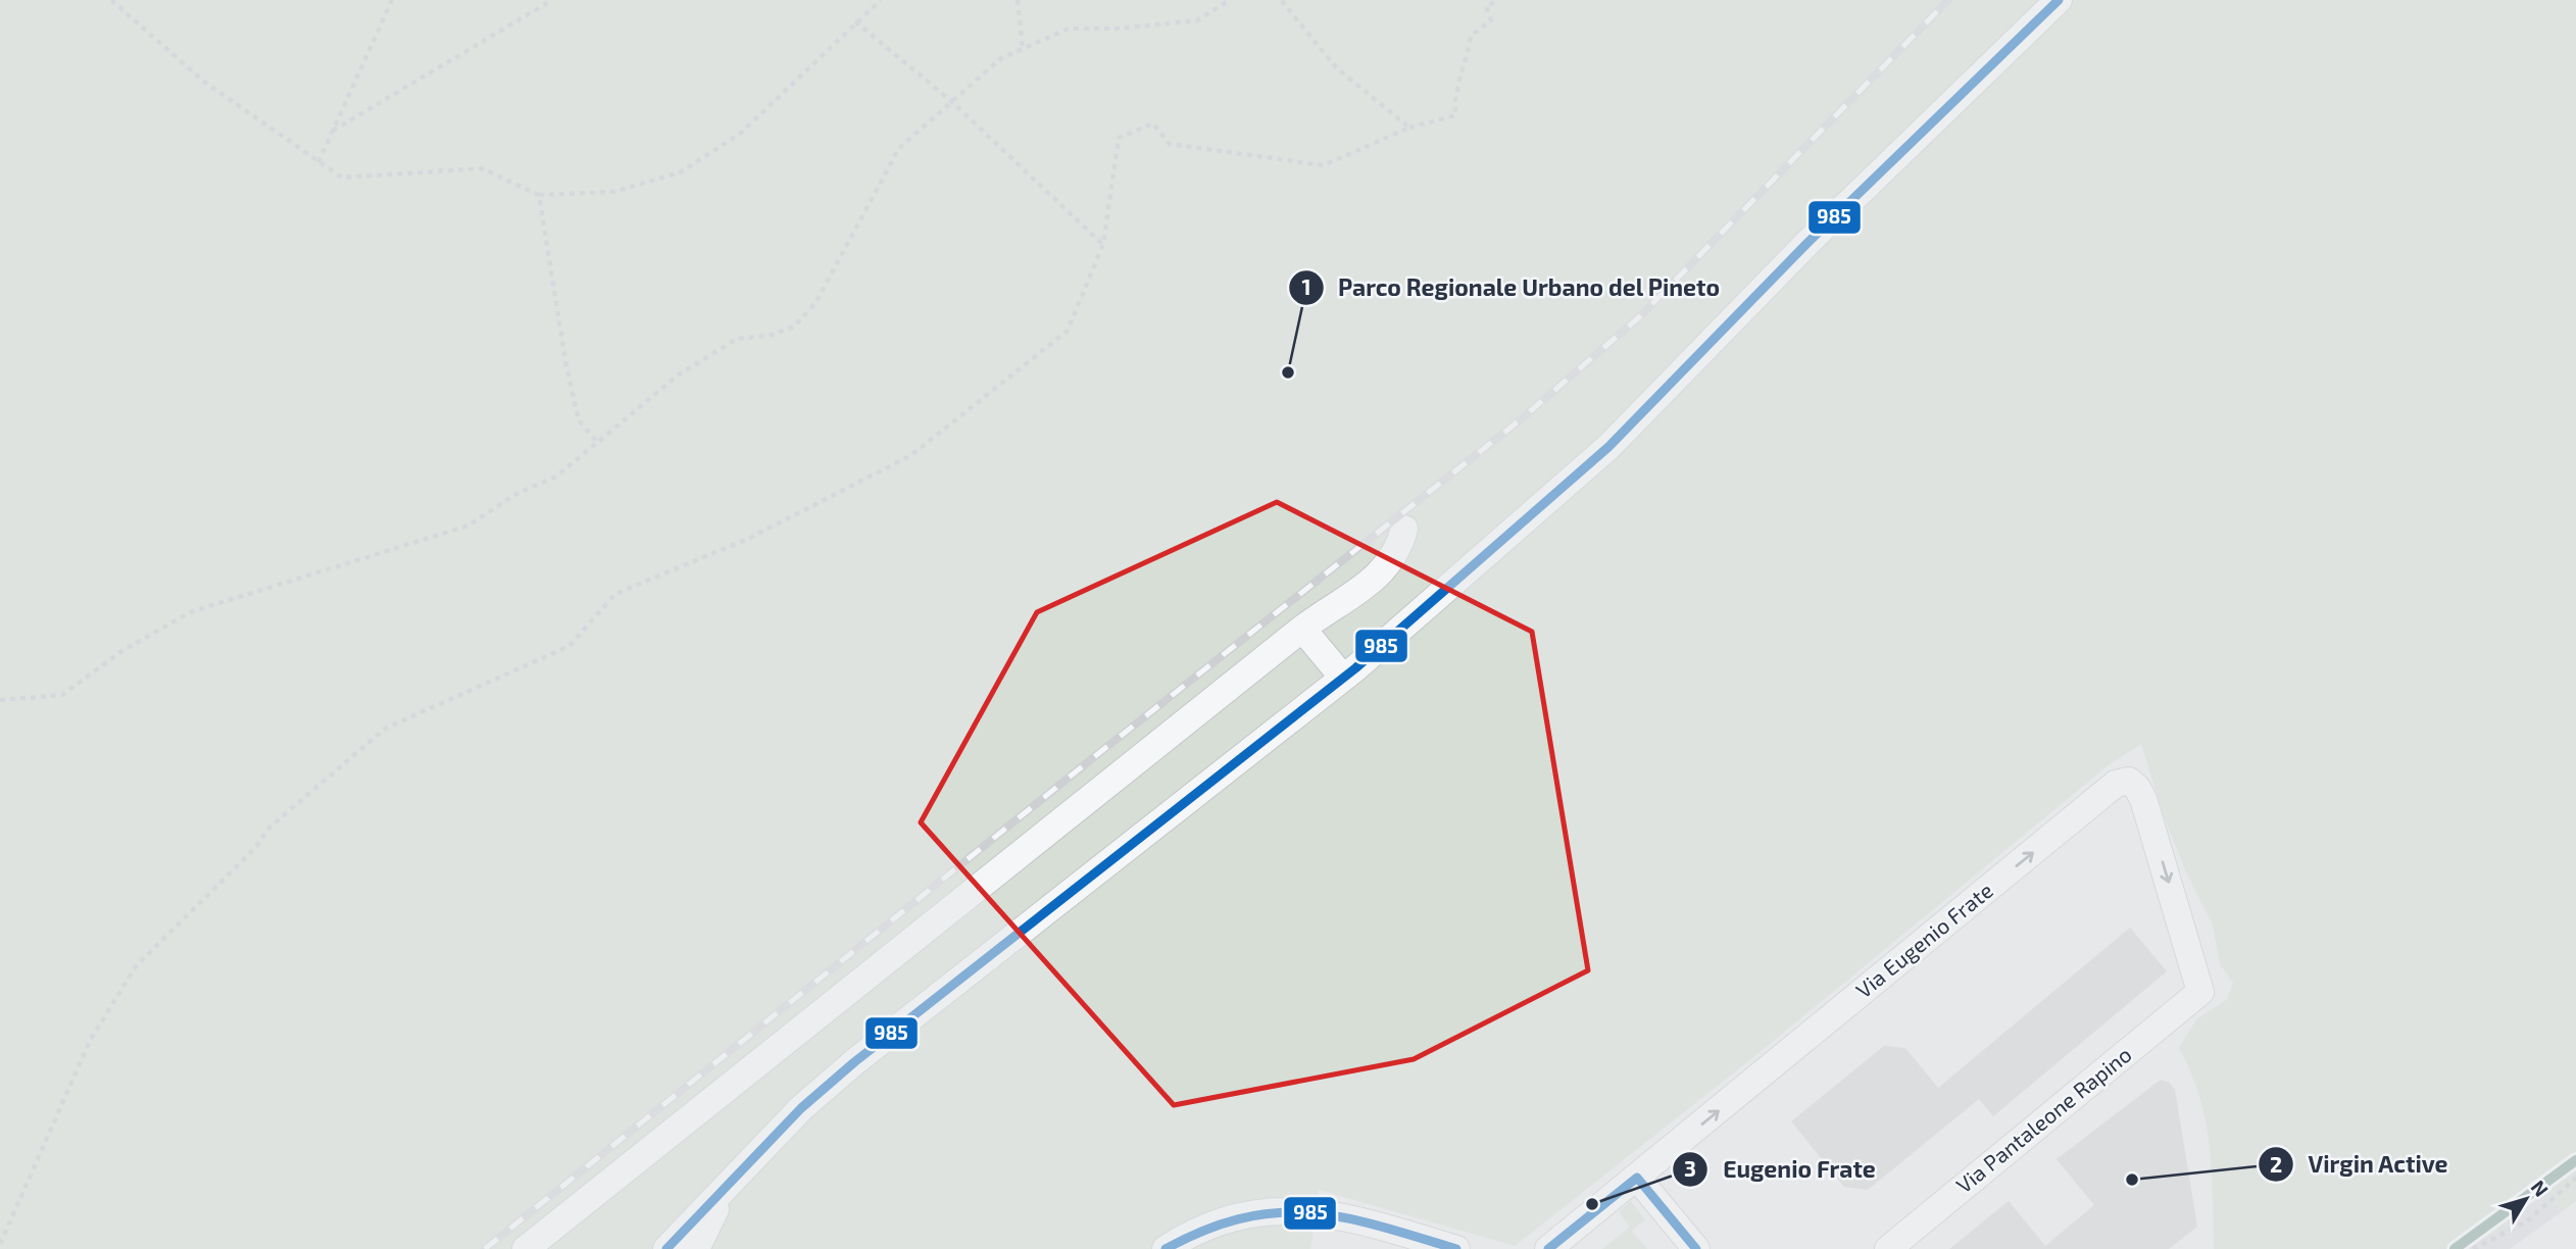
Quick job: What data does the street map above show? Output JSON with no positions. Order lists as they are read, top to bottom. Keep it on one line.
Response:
{"streets":{"street":["Via Eugenio Frate","Via Pantaleone Rapino"]},"crossings":[["Via Eugenio Frate","Via Pantaleone Rapino"]],"places":["Parco Regionale Urbano del Pineto","Virgin Active","Eugenio Frate"],"lines":["transit line 985"],"north":"top right"}
